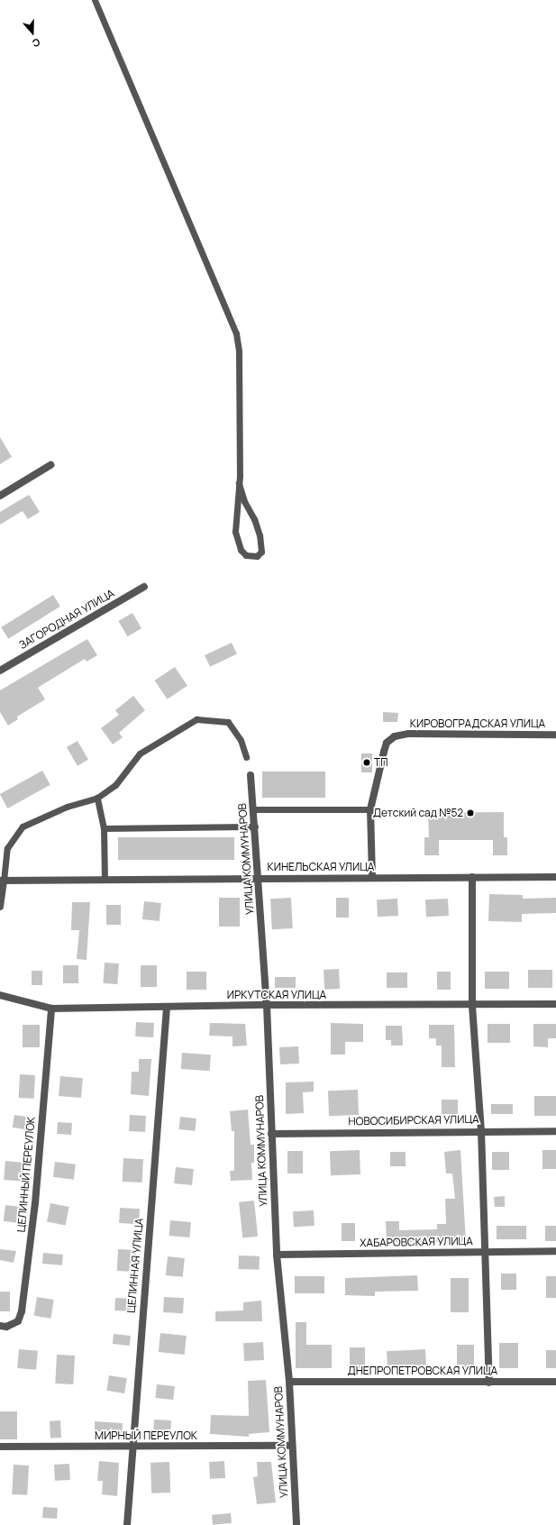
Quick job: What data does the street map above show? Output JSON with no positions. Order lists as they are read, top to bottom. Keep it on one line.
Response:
{"streets":{"street":["ЗАГОРОДНАЯ УЛИЦА","КИРОВОГРАДСКАЯ УЛИЦА","УЛИЦА КОММУНАРОВ","КИНЕЛЬСКАЯ УЛИЦА","ИРКУТСКАЯ УЛИЦА","НОВОСИБИРСКАЯ УЛИЦА","ЦЕЛИННЫЙ ПЕРЕУЛОК","ХАБАРОВСКАЯ УЛИЦА","ЦЕЛИННАЯ УЛИЦА","ДНЕПРОПЕТРОВСКАЯ УЛИЦА","МИРНЫЙ ПЕРЕУЛОК"]},"crossings":[["КИРОВОГРАДСКАЯ УЛИЦА","КИНЕЛЬСКАЯ УЛИЦА"],["УЛИЦА КОММУНАРОВ","КИНЕЛЬСКАЯ УЛИЦА"],["УЛИЦА КОММУНАРОВ","ИРКУТСКАЯ УЛИЦА"],["УЛИЦА КОММУНАРОВ","НОВОСИБИРСКАЯ УЛИЦА"],["УЛИЦА КОММУНАРОВ","ХАБАРОВСКАЯ УЛИЦА"],["УЛИЦА КОММУНАРОВ","ДНЕПРОПЕТРОВСКАЯ УЛИЦА"],["УЛИЦА КОММУНАРОВ","МИРНЫЙ ПЕРЕУЛОК"],["ИРКУТСКАЯ УЛИЦА","ЦЕЛИННЫЙ ПЕРЕУЛОК"],["ИРКУТСКАЯ УЛИЦА","ЦЕЛИННАЯ УЛИЦА"],["ЦЕЛИННАЯ УЛИЦА","МИРНЫЙ ПЕРЕУЛОК"]],"places":["ТП","Детский сад №52"],"north":"bottom"}
